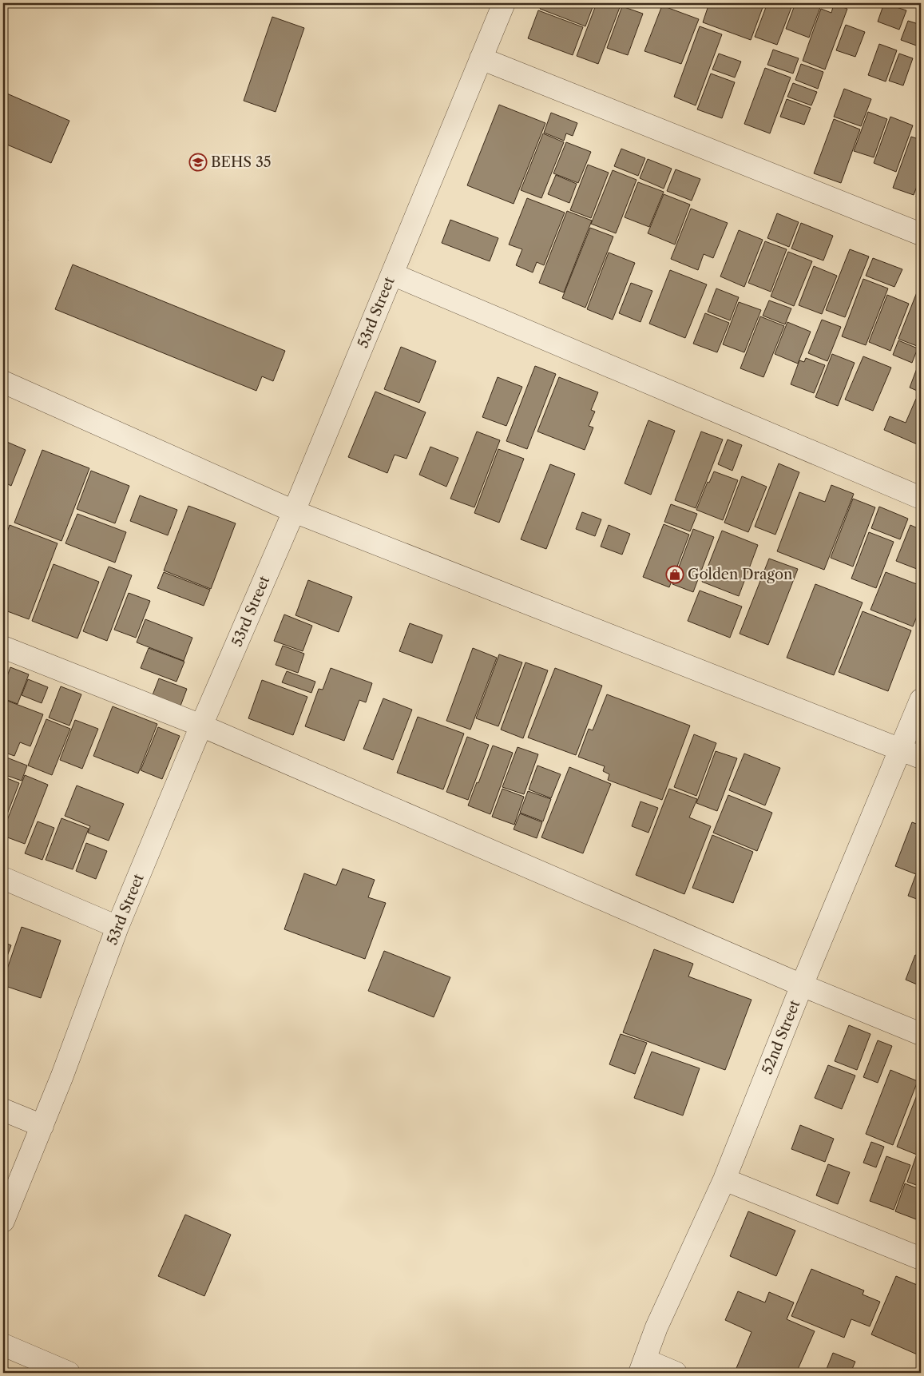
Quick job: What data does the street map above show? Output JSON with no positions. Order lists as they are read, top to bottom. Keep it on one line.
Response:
{"streets":{"street":["53rd Street","52nd Street"]},"places":{"school or university":["BEHS 35"],"shop":["Golden Dragon"]}}
